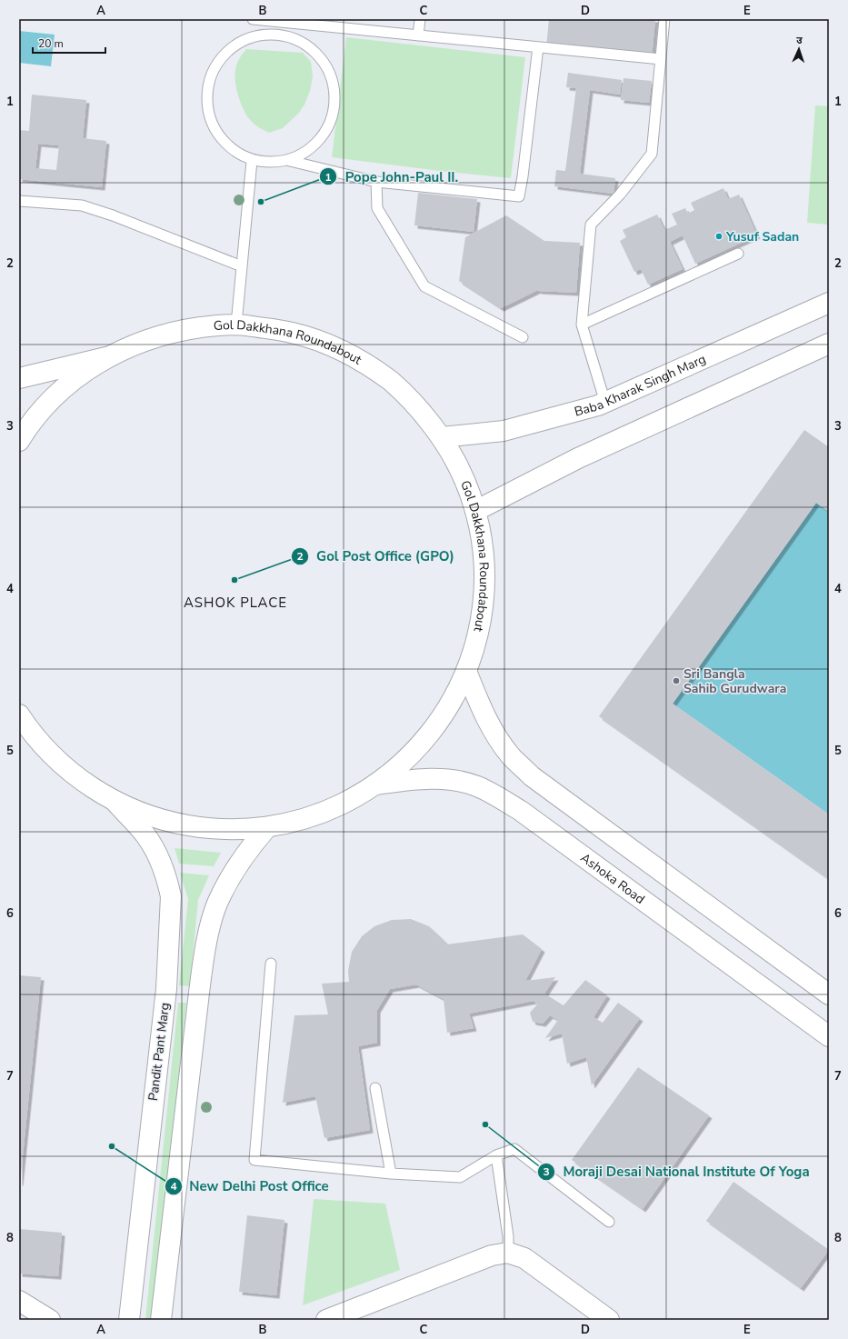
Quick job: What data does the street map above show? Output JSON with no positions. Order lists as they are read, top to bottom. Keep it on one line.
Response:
{"streets":{"main road":["Gol Dakkhana Roundabout","Baba Kharak Singh Marg","Ashoka Road","Pandit Pant Marg"]},"crossings":[["Gol Dakkhana Roundabout","Baba Kharak Singh Marg"],["Gol Dakkhana Roundabout","Ashoka Road"],["Gol Dakkhana Roundabout","Pandit Pant Marg"]],"districts":["ASHOK PLACE"],"places":["Pope John-Paul II.","Yusuf Sadan","Gol Post Office (GPO)","Sri Bangla Sahib Gurudwara","Moraji Desai National Institute Of Yoga","New Delhi Post Office"],"scale_bar":"20 m","north":"top","grid":{"columns":["A","B","C","D","E"],"rows":["1","2","3","4","5","6","7","8"]}}
